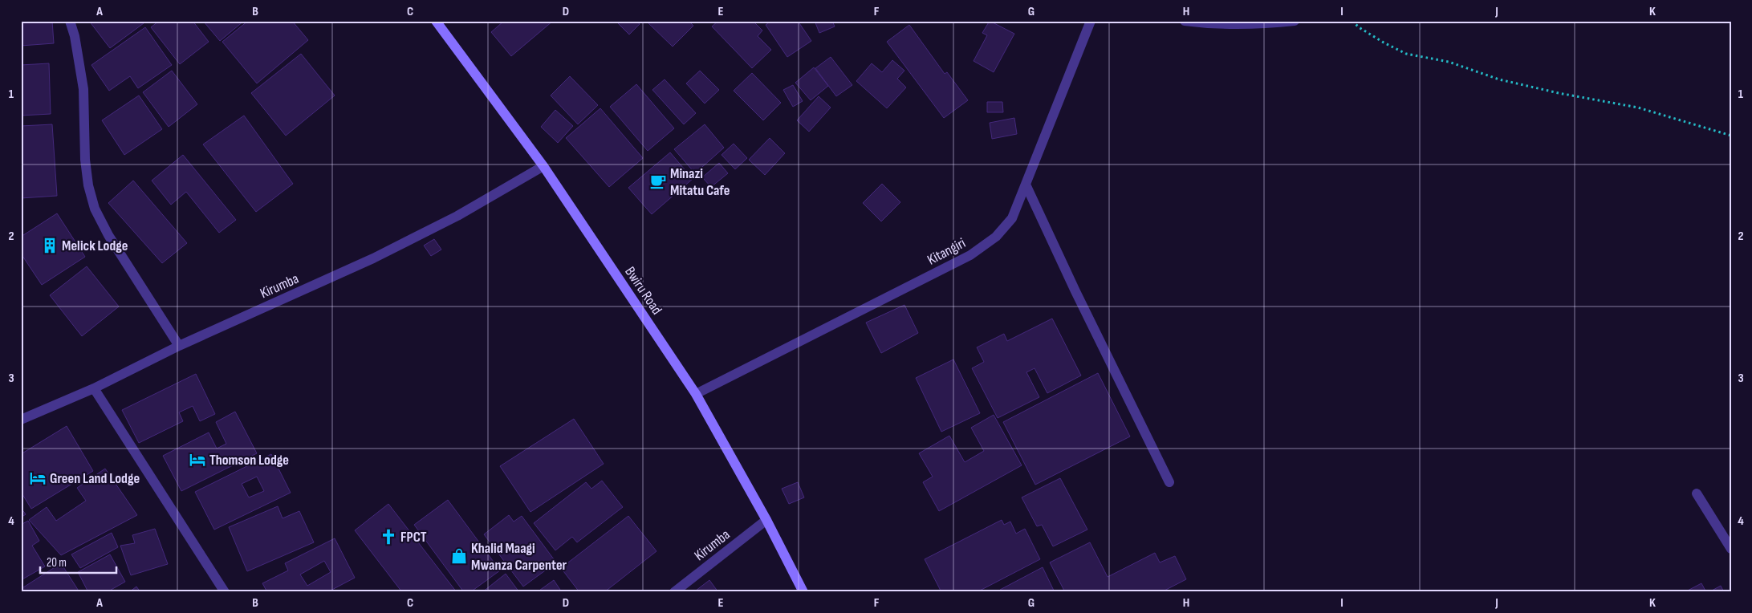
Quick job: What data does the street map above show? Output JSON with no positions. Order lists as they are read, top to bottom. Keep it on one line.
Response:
{"streets":{"main road":["Bwiru Road"],"street":["Kitangiri","Kirumba"]},"crossings":[["Kitangiri","Bwiru Road"],["Kirumba","Bwiru Road"]],"places":{"cafe":["Minazi Mitatu Cafe"],"building":["Melick Lodge"],"hotel":["Thomson Lodge","Green Land Lodge"],"church":["FPCT"],"shop":["Khalid Maagi Mwanza Carpenter"]},"scale_bar":"20 m","grid":{"columns":["A","B","C","D","E","F","G","H","I","J","K"],"rows":["1","2","3","4"]}}
